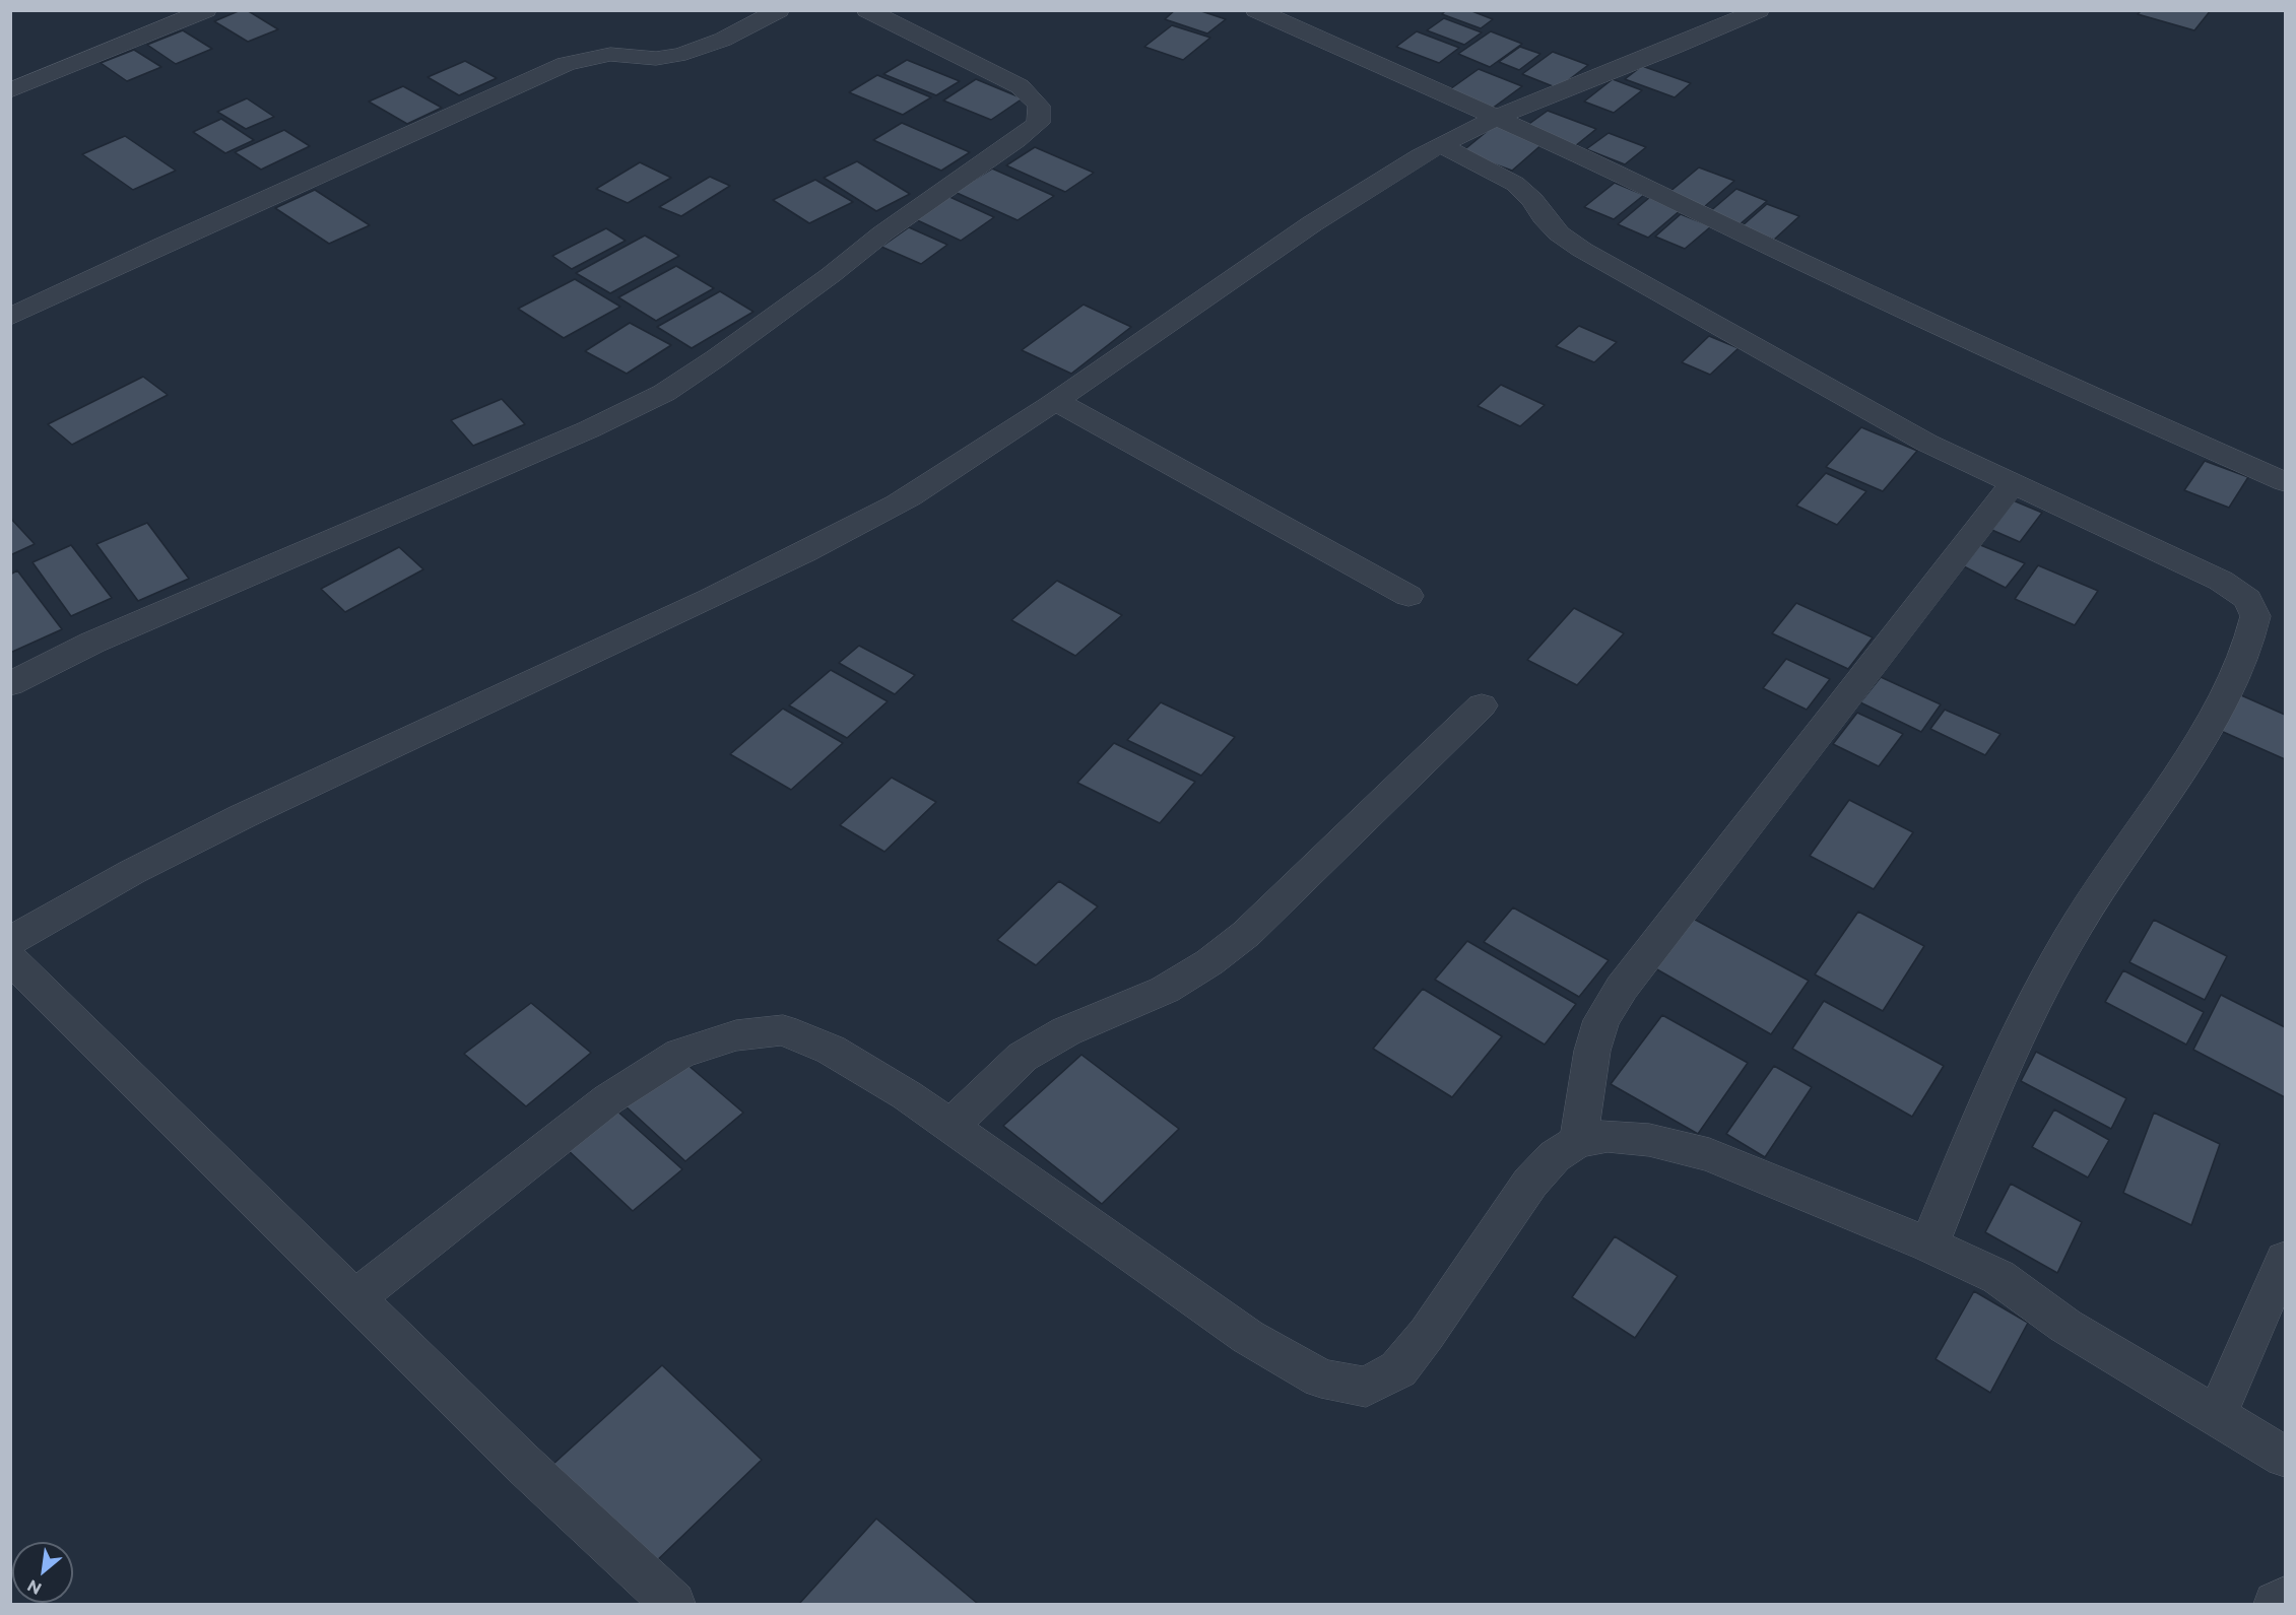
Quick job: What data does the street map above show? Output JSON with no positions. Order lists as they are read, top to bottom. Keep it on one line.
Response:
{"north":"bottom left"}
